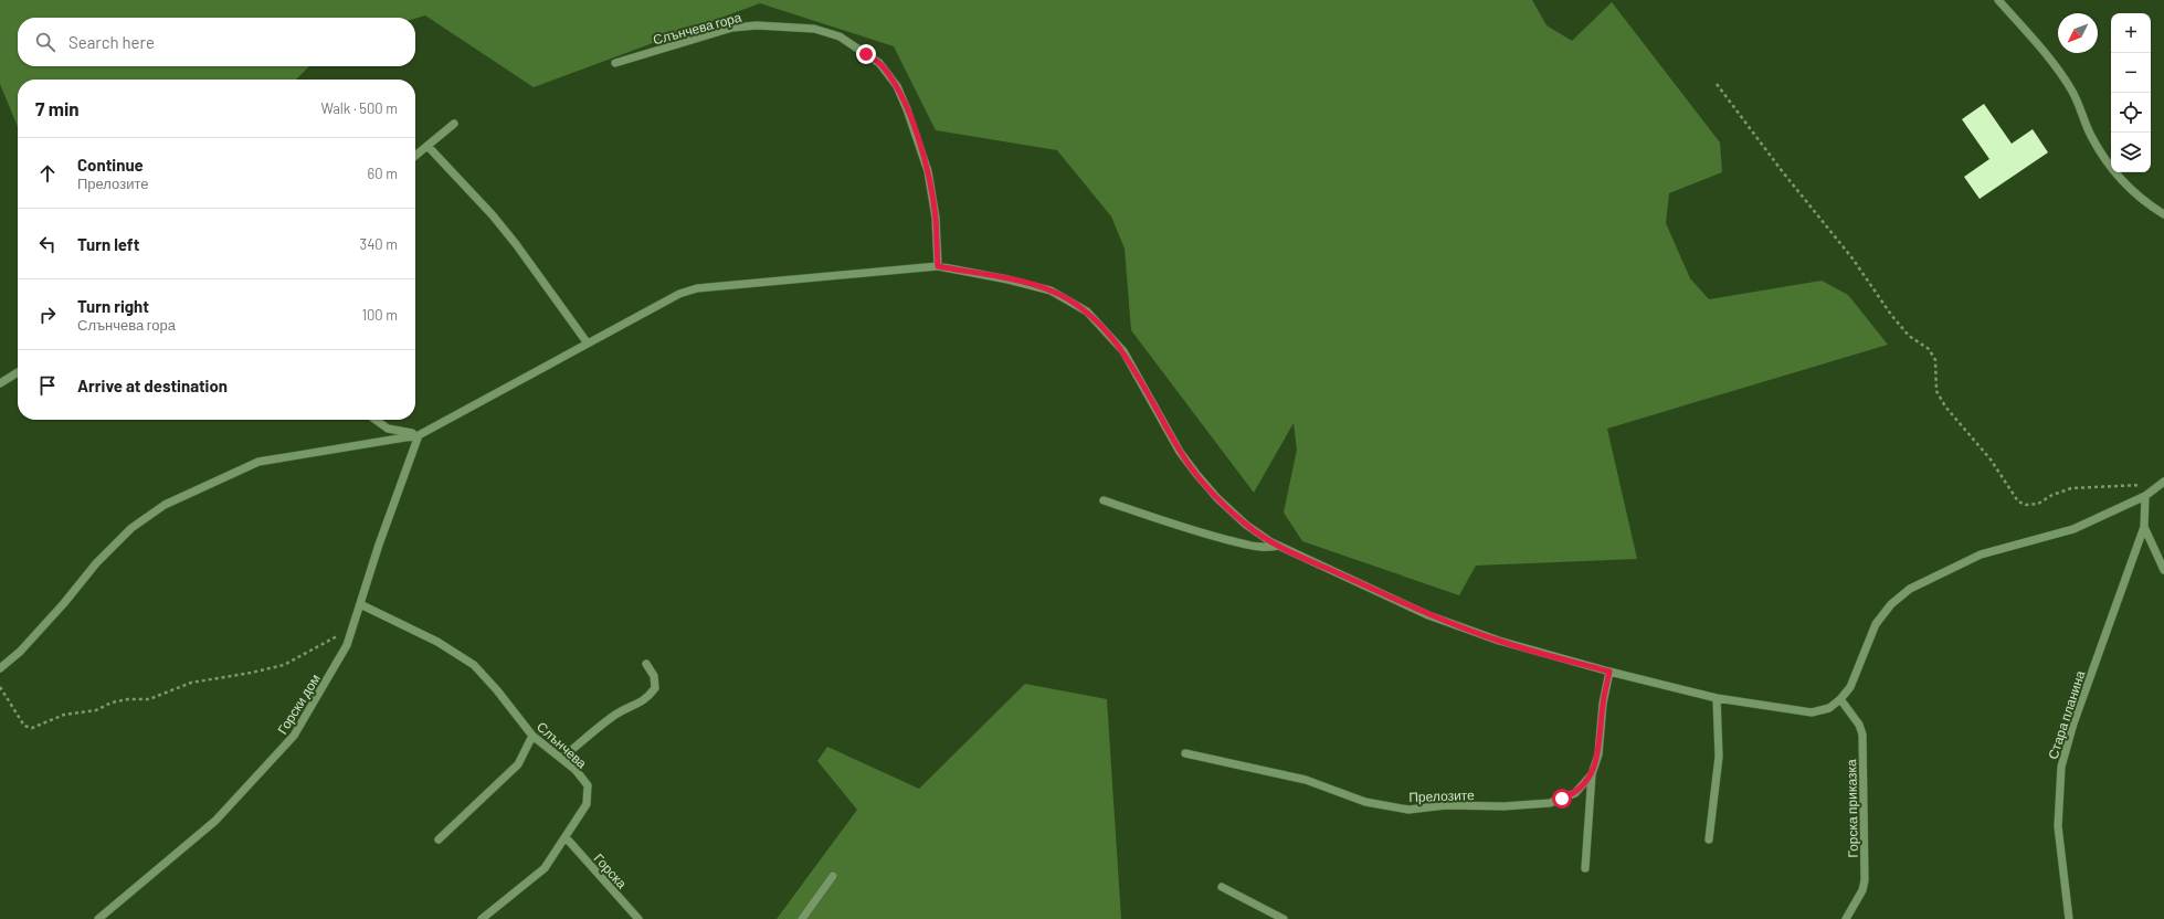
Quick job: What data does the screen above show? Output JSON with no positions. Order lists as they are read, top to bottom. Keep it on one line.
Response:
{"streets":{"street":["Слънчева гора","Горски дом","Стара планина","Слънчева","Прелозите","Горска приказка","Горска"]},"crossings":[["Горски дом","Слънчева"],["Слънчева","Горска"]],"north":"bottom left","page":{"map_buttons":["+","−"],"search":"Search here","heading":["7 min","Walk · 500 m"],"list":[["Continue","Прелозите","60 m"],["Turn left","340 m"],["Turn right","Слънчева гора","100 m"],"Arrive at destination"]}}
